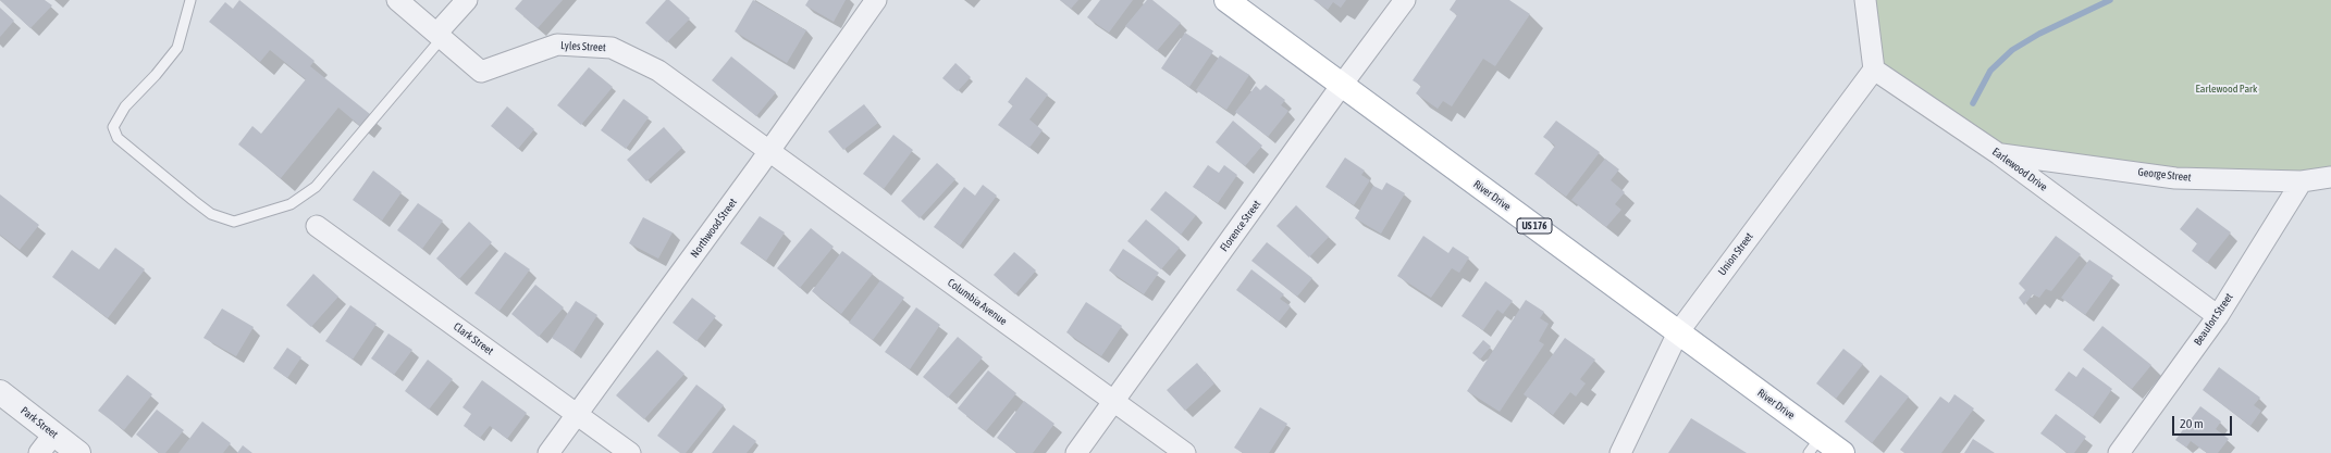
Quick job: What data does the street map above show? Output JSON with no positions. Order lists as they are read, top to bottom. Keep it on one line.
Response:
{"streets":{"main road":["River Drive","US 176"],"street":["Lyles Street","Earlewood Drive","George Street","Florence Street","Northwood Street","Union Street","Columbia Avenue","Beaufort Street","Clark Street","Park Street"]},"crossings":[["Lyles Street","Northwood Street"],["Lyles Street","Columbia Avenue"],["Earlewood Drive","George Street"],["Earlewood Drive","Union Street"],["Earlewood Drive","Beaufort Street"],["George Street","Beaufort Street"],["River Drive","Florence Street"],["River Drive","Union Street"],["Florence Street","Columbia Avenue"],["Northwood Street","Columbia Avenue"],["Northwood Street","Clark Street"]],"parks":["Earlewood Park"],"scale_bar":"20 m"}
